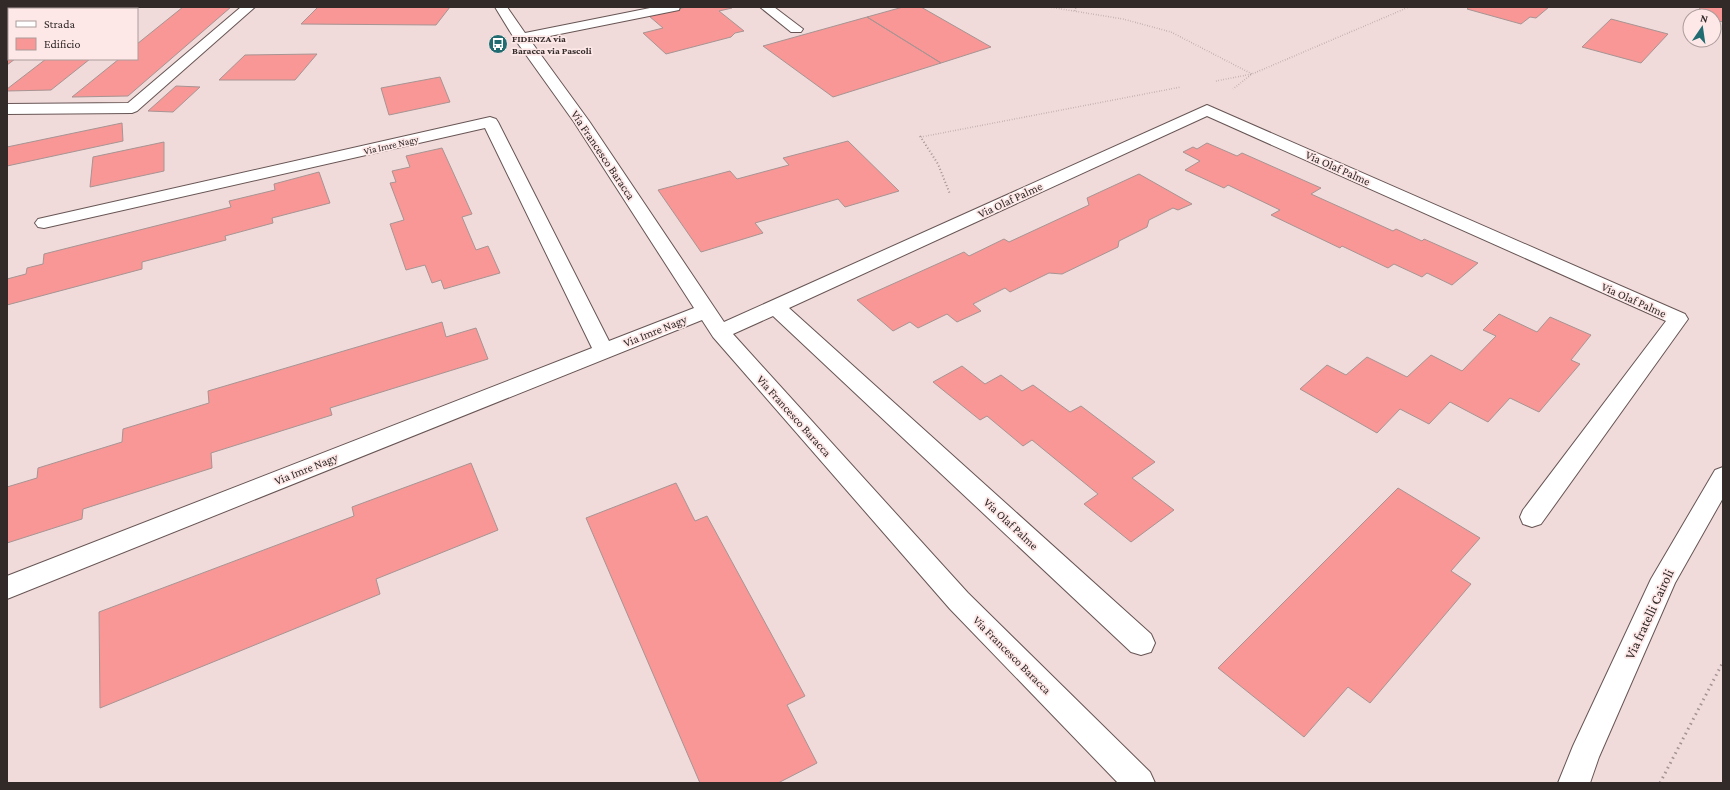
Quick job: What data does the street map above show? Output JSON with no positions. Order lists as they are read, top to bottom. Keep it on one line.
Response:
{"streets":{"street":["Via Imre Nagy","Via Francesco Baracca","Via Olaf Palme","Via fratelli Cairoli"]},"crossings":[["Via Imre Nagy","Via Francesco Baracca"],["Via Francesco Baracca","Via Olaf Palme"]],"places":{"bus stop":["FIDENZA via Baracca via Pascoli"]},"legend":["Strada","Edificio"],"north":"top"}
